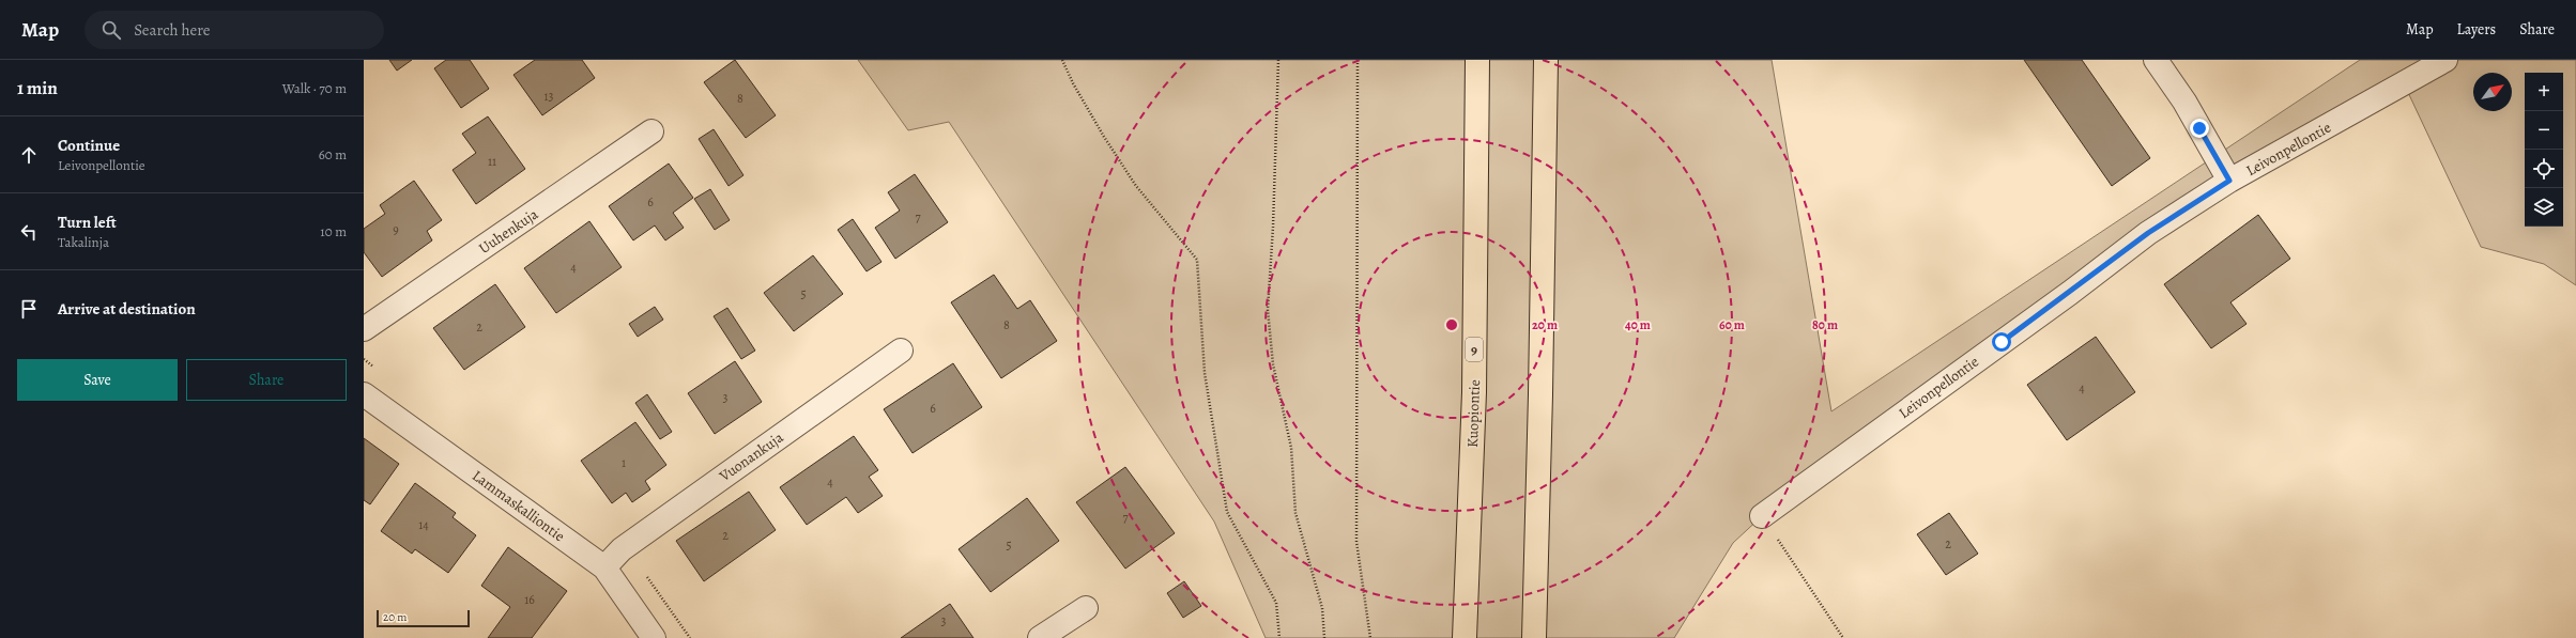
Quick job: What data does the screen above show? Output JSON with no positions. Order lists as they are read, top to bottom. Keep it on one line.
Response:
{"streets":{"highway":["9","Kuopiontie"],"street":["Leivonpellontie","Uuhenkuja","Vuonankuja","Lammaskalliontie"]},"crossings":[["Vuonankuja","Lammaskalliontie"]],"house_numbers":["13","8","11","6","7","9","4","5","8","2","4","3","6","1","4","7","14","2","2","5","16","3"],"scale_bar":"20 m","north":"top right","page":{"header":"Map","search":"Search here","nav":["Map","Layers","Share"],"heading":["1 min","Walk · 70 m"],"map_buttons":["+","−"],"list":[["Continue","Leivonpellontie","60 m"],["Turn left","Takalinja","10 m"],"Arrive at destination"],"buttons":["Save","Share"],"scale":"20 m"},"rings":["20 m","40 m","60 m","80 m"]}
